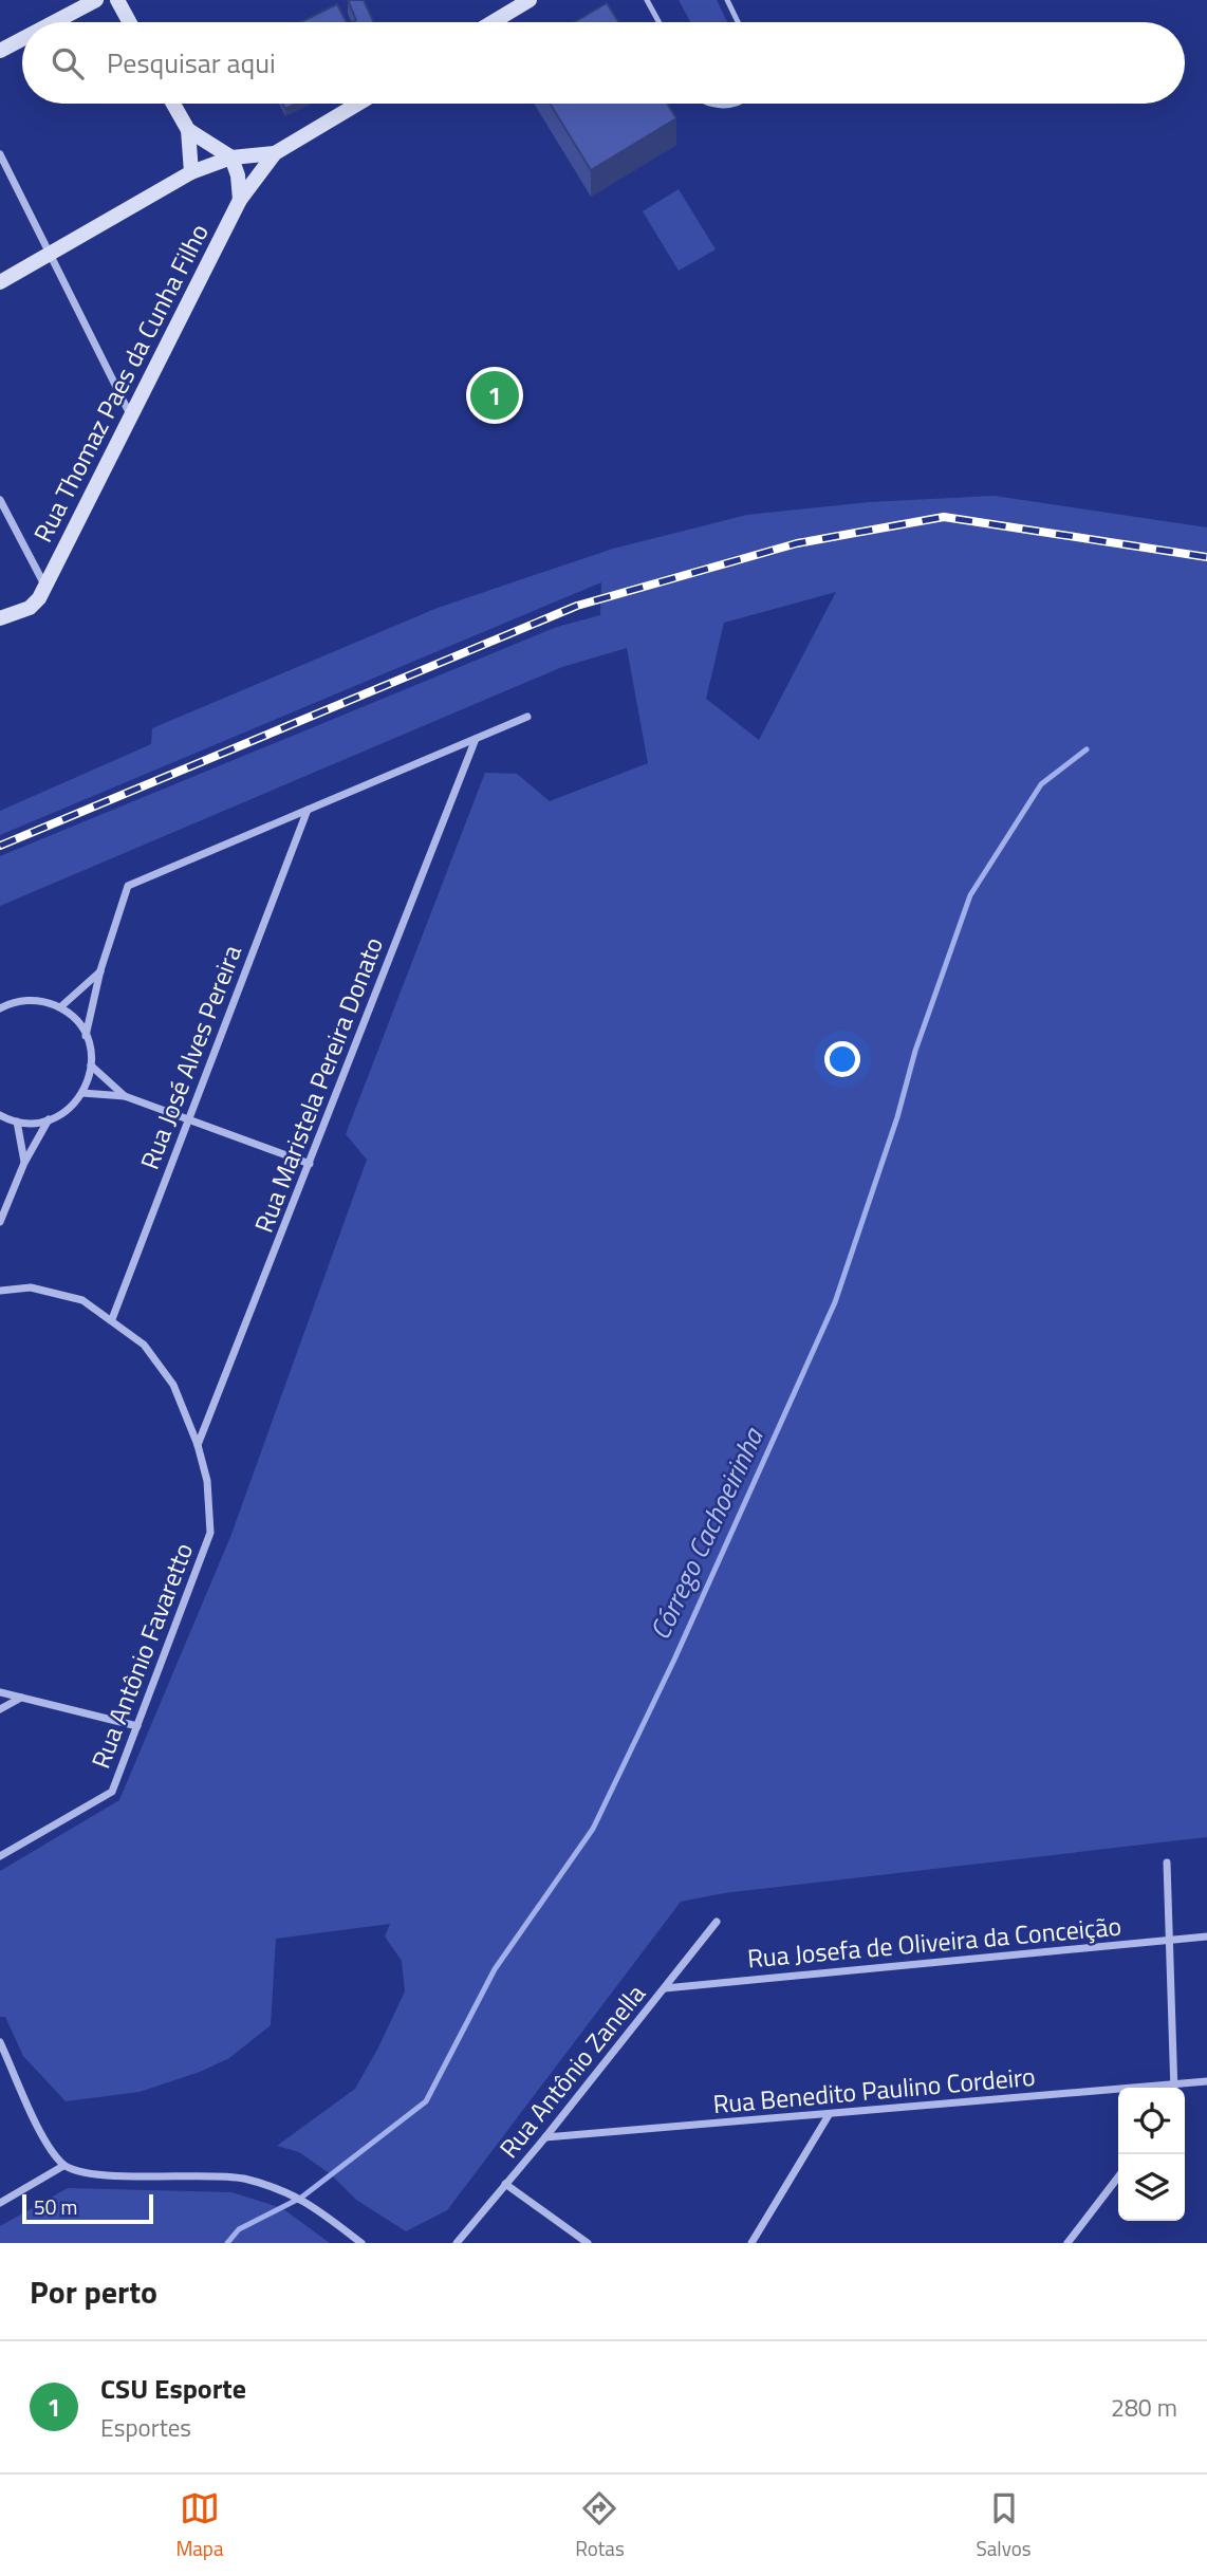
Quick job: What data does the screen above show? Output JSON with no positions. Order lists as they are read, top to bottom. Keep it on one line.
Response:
{"streets":{"street":["Rua Thomaz Paes da Cunha Filho","Rua José Alves Pereira","Rua Maristela Pereira Donato","Rua Antônio Favaretto","Rua Josefa de Oliveira da Conceição","Rua Antônio Zanella","Rua Benedito Paulino Cordeiro"]},"crossings":[["Rua Maristela Pereira Donato","Rua Antônio Favaretto"],["Rua Josefa de Oliveira da Conceição","Rua Antônio Zanella"],["Rua Antônio Zanella","Rua Benedito Paulino Cordeiro"]],"water":["Córrego Cachoeirinha"],"scale_bar":"50 m","page":{"search":"Pesquisar aqui","pins":"1","scale":"50 m","heading":"Por perto","list":[{"mark":"1","name":"CSU Esporte","note":"Esportes","value":"280 m"}],"nav":["Mapa","Rotas","Salvos"]}}
